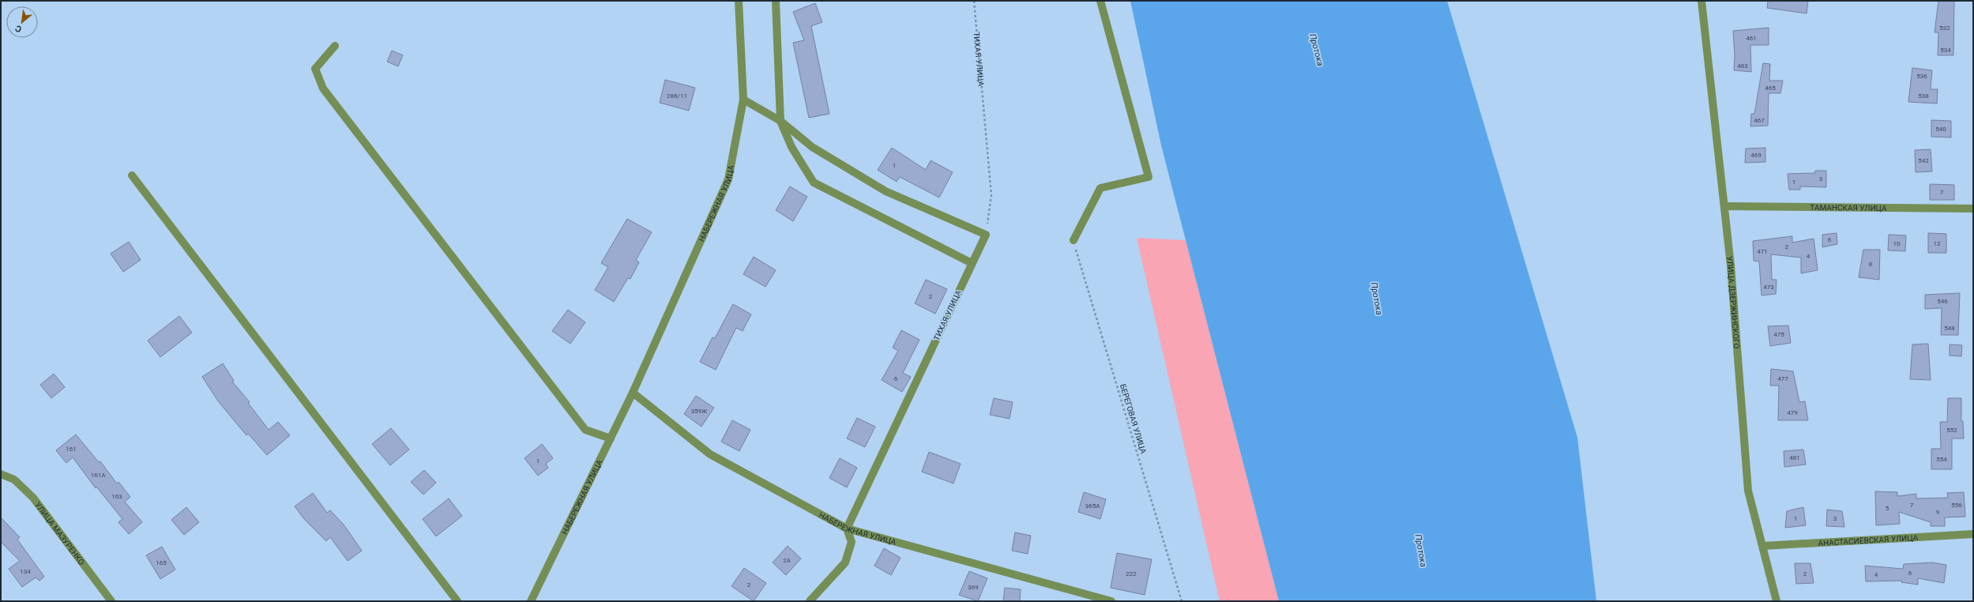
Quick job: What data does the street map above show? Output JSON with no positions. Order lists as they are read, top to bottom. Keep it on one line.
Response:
{"streets":{"street":["ТИХАЯ УЛИЦА","НАБЕРЕЖНАЯ УЛИЦА","ТАМАНСКАЯ УЛИЦА","УЛИЦА ДЗЕРЖИНСКОГО","УЛИЦА МАЗУРЕНКО","АНАСТАСИЕВСКАЯ УЛИЦА"],"path":["БЕРЕГОВАЯ УЛИЦА"]},"crossings":[["ТИХАЯ УЛИЦА","НАБЕРЕЖНАЯ УЛИЦА"],["ТАМАНСКАЯ УЛИЦА","УЛИЦА ДЗЕРЖИНСКОГО"],["УЛИЦА ДЗЕРЖИНСКОГО","АНАСТАСИЕВСКАЯ УЛИЦА"]],"water":["Протока"],"house_numbers":["532","461","534","463","536","465","286/11","538","467","540","469","542","1","3","1","7","6","10","12","2","471","4","8","473","2","546","548","475","6","477","359Ж","479","552","161","481","554","1","161А","163","7","556","365А","5","9","1","3","2А","165","134","6","222","2","4","2","369"],"north":"bottom left"}
